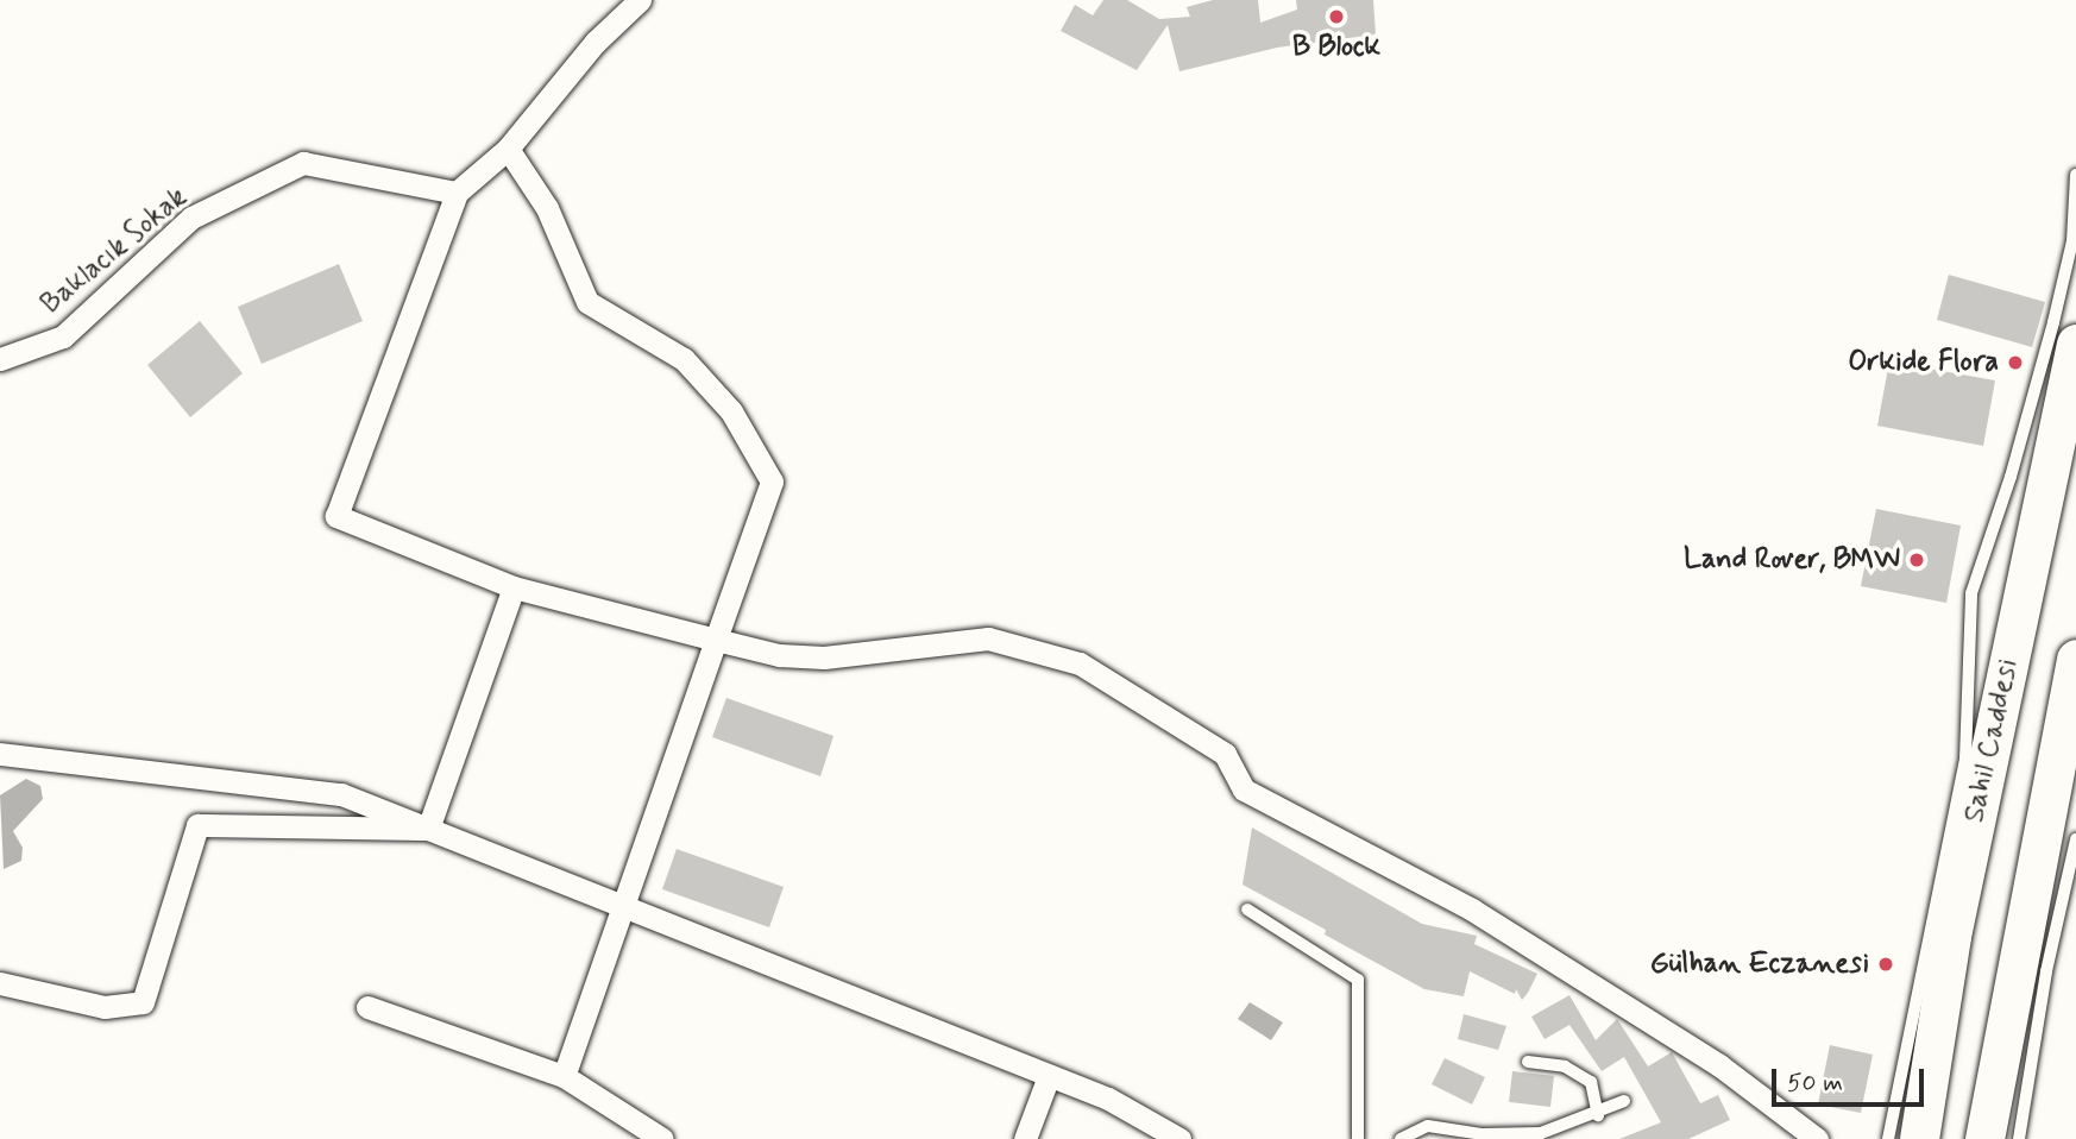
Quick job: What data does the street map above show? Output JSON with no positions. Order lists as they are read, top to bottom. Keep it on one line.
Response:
{"streets":{"highway":["Sahil Caddesi"],"street":["Baklacık Sokak"]},"places":["B Block","Orkide Flora","Land Rover, BMW","Gülhan Eczanesi"],"scale_bar":"50 m"}
